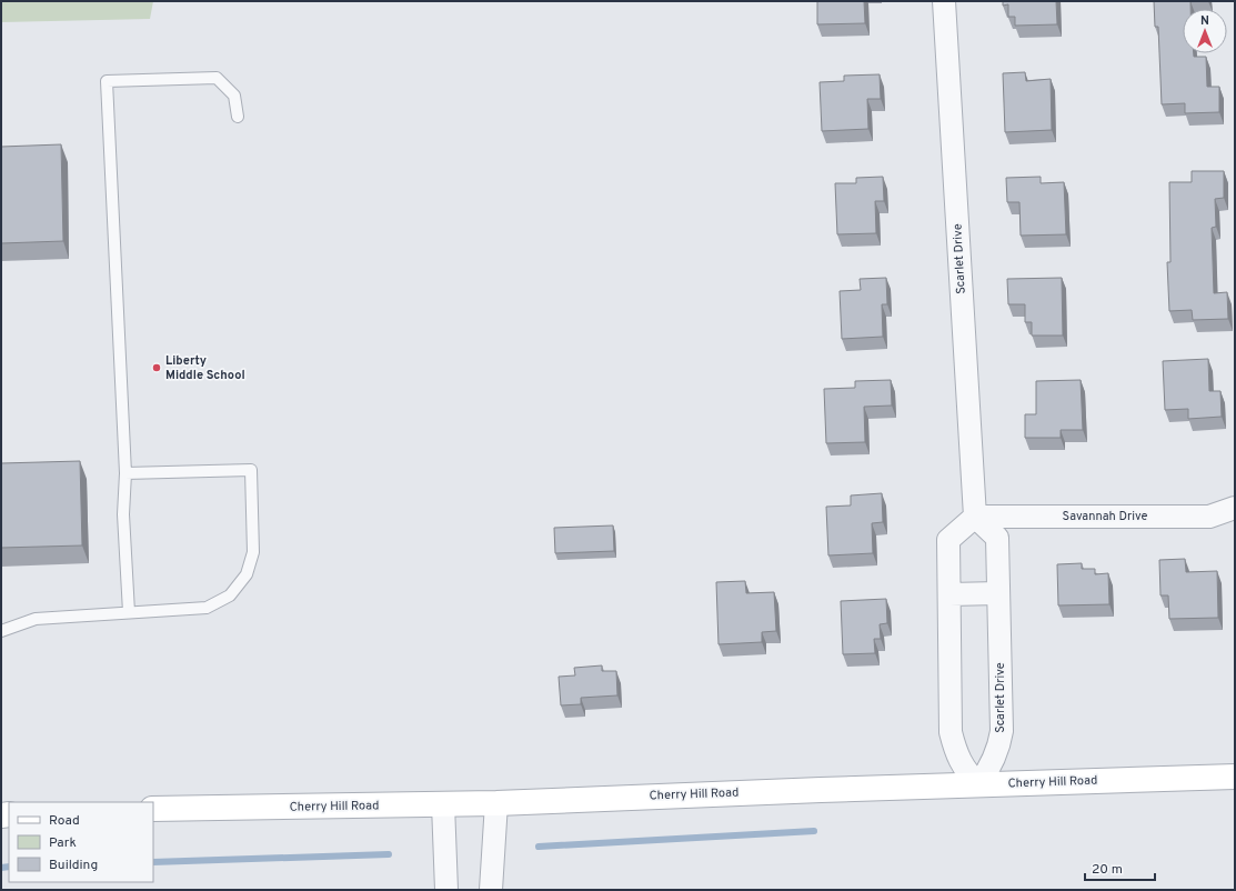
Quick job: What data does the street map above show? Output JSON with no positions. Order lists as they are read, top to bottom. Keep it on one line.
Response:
{"streets":{"main road":["Cherry Hill Road"],"street":["Scarlet Drive","Savannah Drive"]},"crossings":[["Scarlet Drive","Savannah Drive"],["Scarlet Drive","Cherry Hill Road"]],"places":["Liberty Middle School"],"legend":["Road","Park","Building"],"scale_bar":"20 m","north":"top"}
